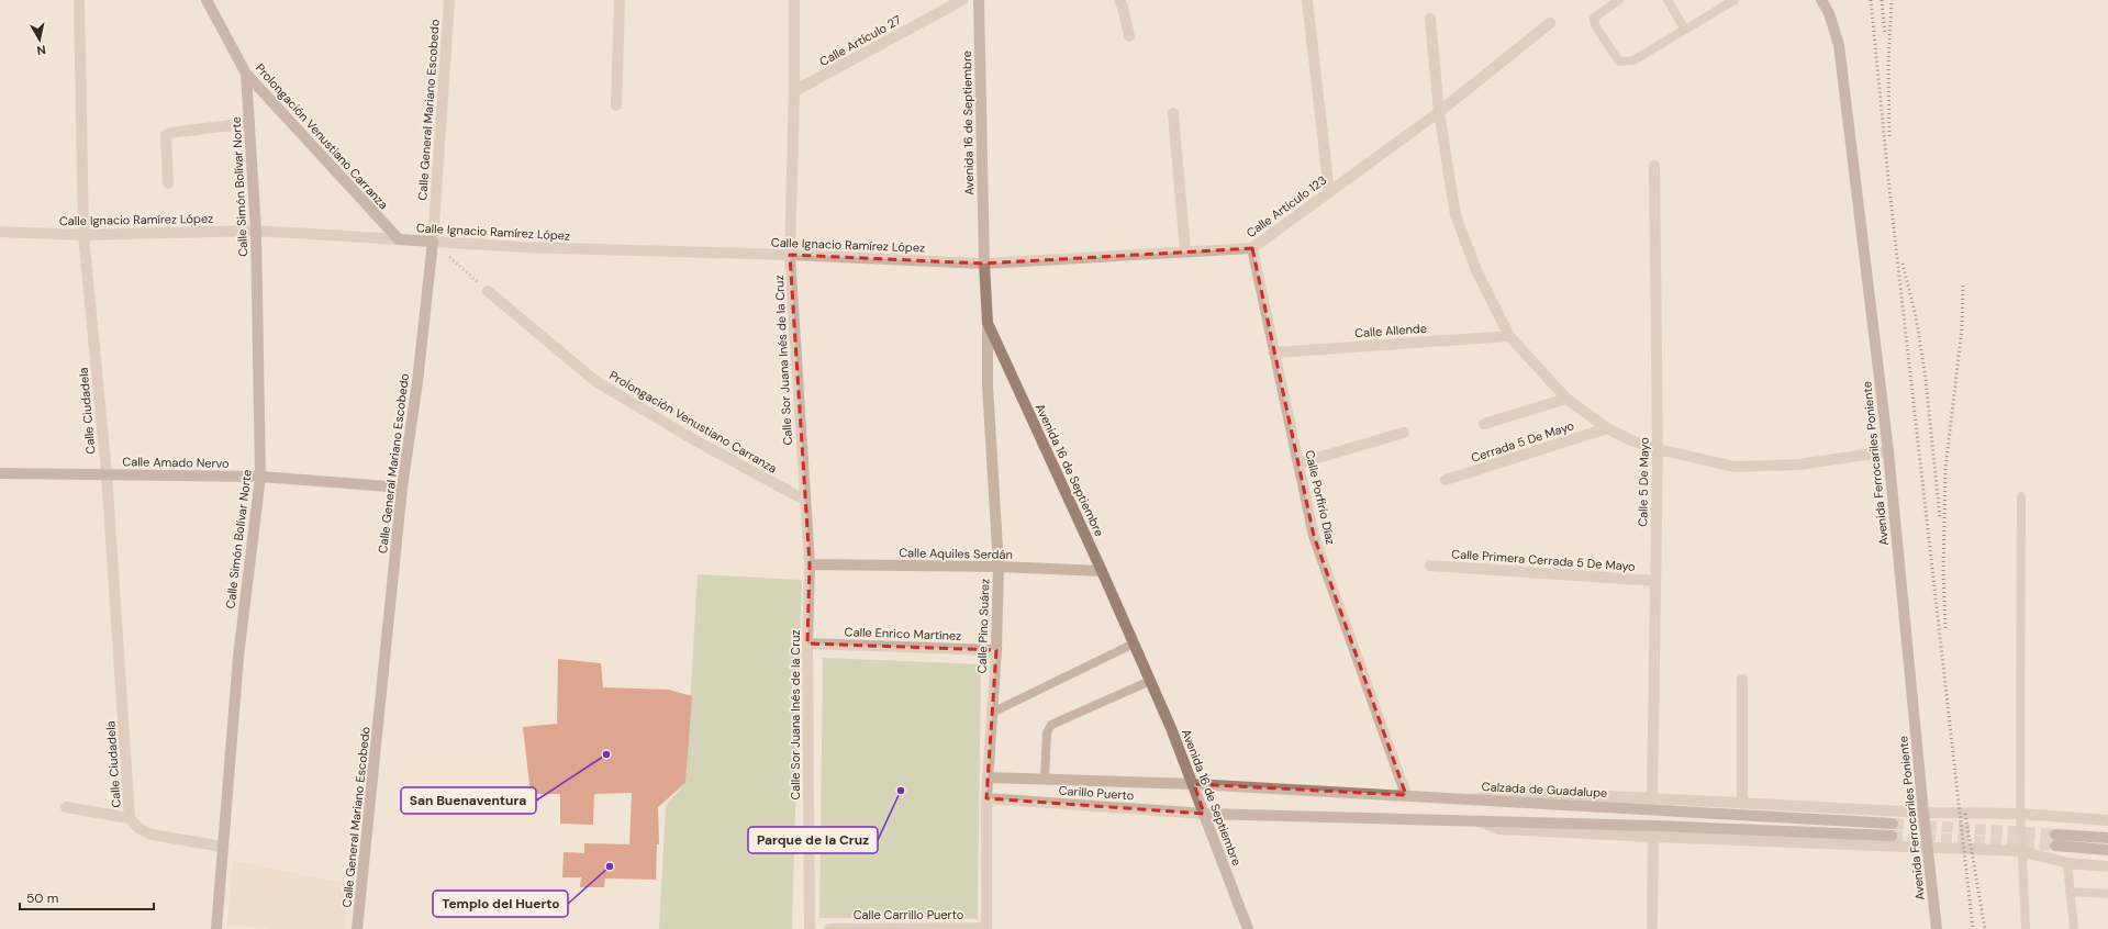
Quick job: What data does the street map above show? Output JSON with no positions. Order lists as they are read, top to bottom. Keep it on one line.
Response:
{"streets":{"main road":["Calle General Mariano Escobedo","Avenida 16 de Septiembre","Prolongación Venustiano Carranza","Calle Simón Bolívar Norte","Calle Ignacio Ramírez López","Calle Amado Nervo","Avenida Ferrocariles Poniente","Calzada de Guadalupe"],"street":["Calle Artículo 27","Calle Artículo 123","Calle Allende","Calle Sor Juana Inés de la Cruz","Calle Ciudadela","Cerrada 5 De Mayo","Calle 5 De Mayo","Calle Porfirio Díaz","Calle Aquiles Serdán","Calle Primera Cerrada 5 De Mayo","Calle Pino Suárez","Calle Enrico Martínez","Carillo Puerto","Calle Carrillo Puerto"]},"crossings":[["Calle Artículo 27","Calle Sor Juana Inés de la Cruz"],["Calle General Mariano Escobedo","Calle Ignacio Ramírez López"],["Calle General Mariano Escobedo","Calle Amado Nervo"],["Avenida 16 de Septiembre","Calle Artículo 123"],["Avenida 16 de Septiembre","Calle Ignacio Ramírez López"],["Avenida 16 de Septiembre","Calle Aquiles Serdán"],["Avenida 16 de Septiembre","Calle Pino Suárez"],["Avenida 16 de Septiembre","Calzada de Guadalupe"],["Avenida 16 de Septiembre","Carillo Puerto"],["Prolongación Venustiano Carranza","Calle Simón Bolívar Norte"],["Prolongación Venustiano Carranza","Calle Ignacio Ramírez López"],["Prolongación Venustiano Carranza","Calle Sor Juana Inés de la Cruz"],["Calle Simón Bolívar Norte","Calle Ignacio Ramírez López"],["Calle Simón Bolívar Norte","Calle Ciudadela"],["Calle Simón Bolívar Norte","Calle Amado Nervo"],["Calle Artículo 123","Calle Ignacio Ramírez López"],["Calle Artículo 123","Calle Porfirio Díaz"],["Calle Ignacio Ramírez López","Calle Sor Juana Inés de la Cruz"],["Calle Ignacio Ramírez López","Calle Ciudadela"],["Calle Allende","Calle Porfirio Díaz"],["Calle Sor Juana Inés de la Cruz","Calle Aquiles Serdán"],["Calle Sor Juana Inés de la Cruz","Calle Enrico Martínez"],["Calle Ciudadela","Calle Amado Nervo"],["Calle 5 De Mayo","Calle Primera Cerrada 5 De Mayo"],["Calle Porfirio Díaz","Calzada de Guadalupe"],["Calle Aquiles Serdán","Calle Pino Suárez"],["Calle Pino Suárez","Calle Enrico Martínez"],["Calle Pino Suárez","Carillo Puerto"],["Calle Pino Suárez","Calle Carrillo Puerto"],["Calzada de Guadalupe","Carillo Puerto"]],"places":["San Buenaventura","Parque de la Cruz","Templo del Huerto"],"scale_bar":"50 m","north":"bottom"}
